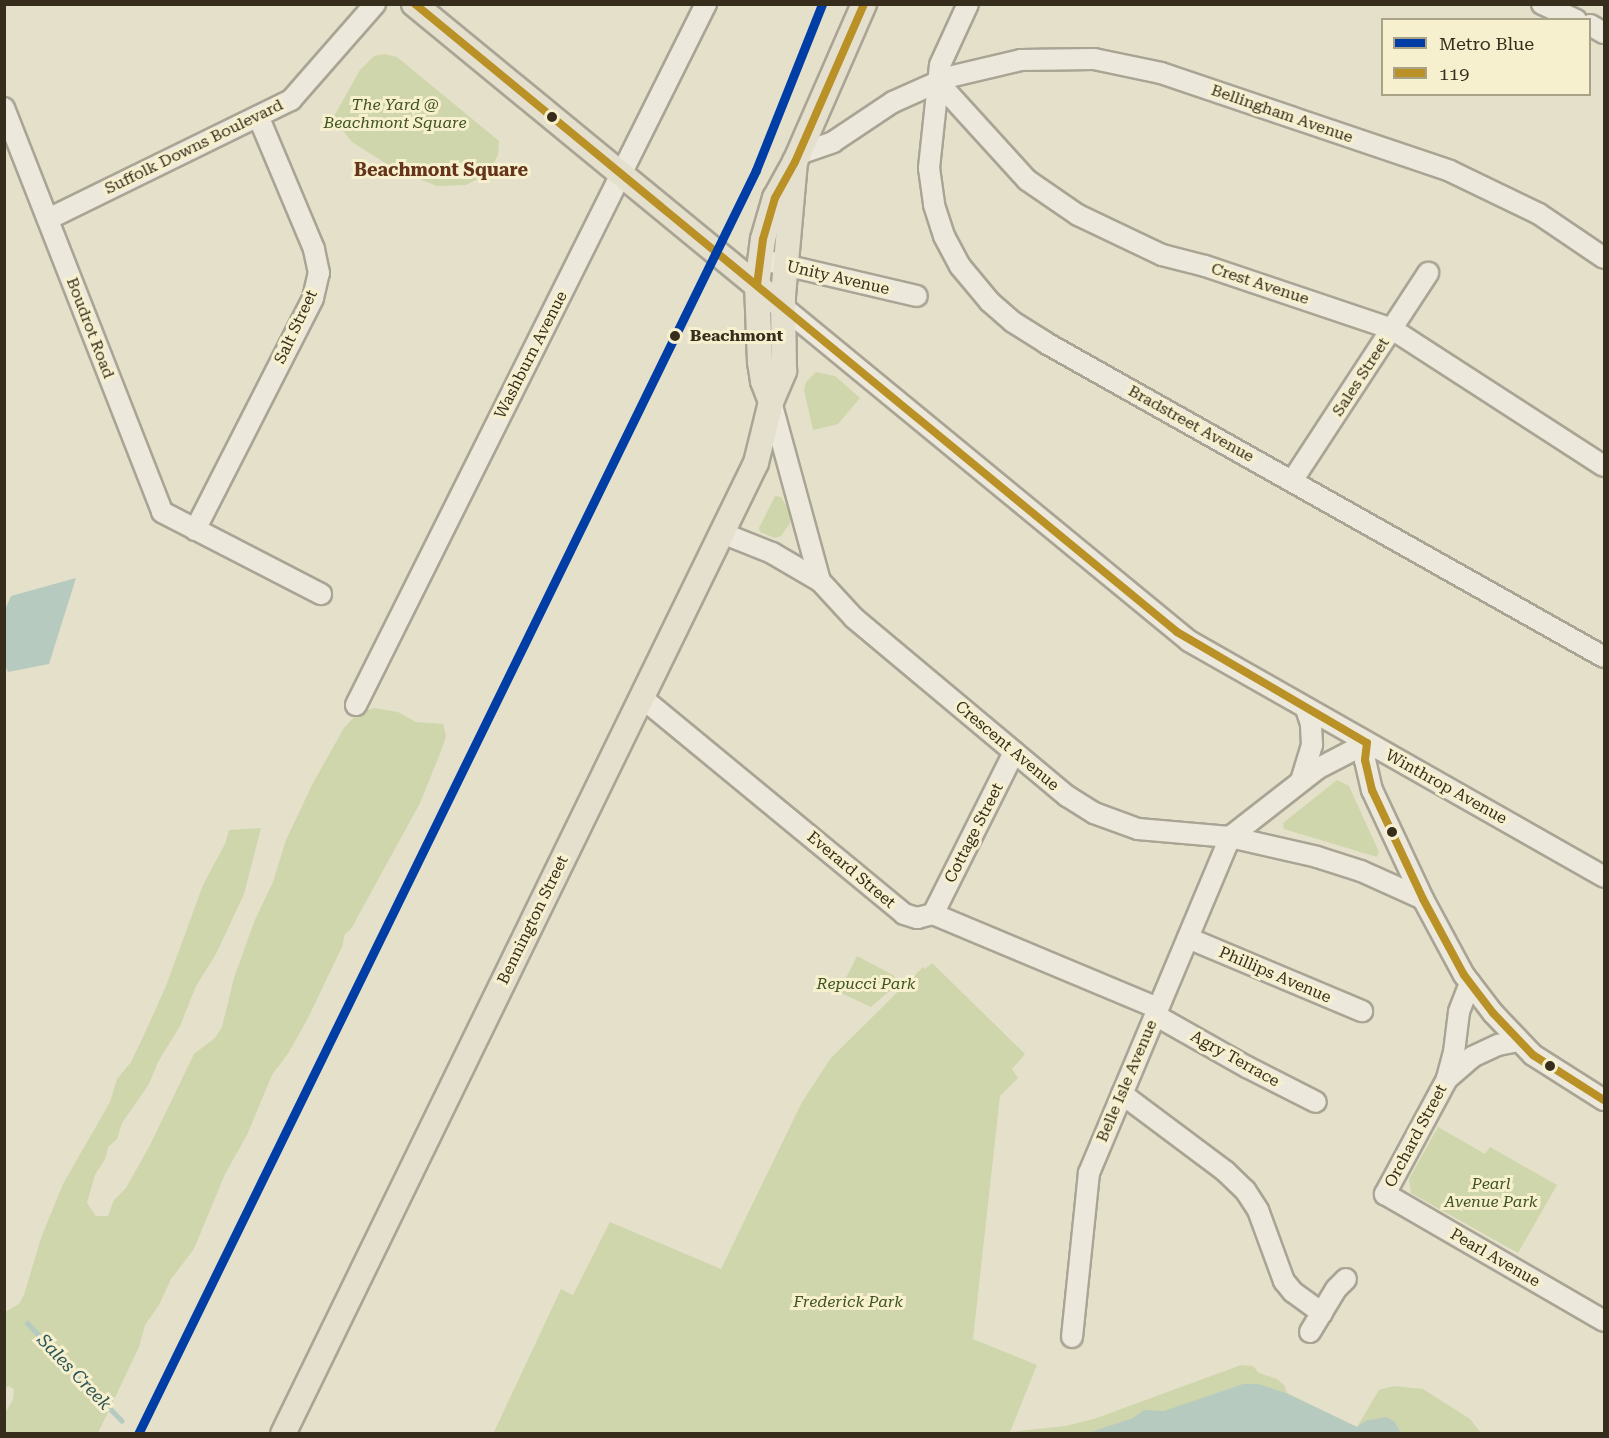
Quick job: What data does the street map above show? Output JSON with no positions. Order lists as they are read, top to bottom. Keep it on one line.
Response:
{"streets":{"main road":["Winthrop Avenue","Bennington Street"],"street":["Bellingham Avenue","Suffolk Downs Boulevard","Unity Avenue","Crest Avenue","Salt Street","Boudrot Road","Washburn Avenue","Sales Street","Bradstreet Avenue","Crescent Avenue","Cottage Street","Everard Street","Phillips Avenue","Agry Terrace","Belle Isle Avenue","Orchard Street","Pearl Avenue"]},"crossings":[["Bellingham Avenue","Crest Avenue"],["Bellingham Avenue","Bradstreet Avenue"],["Bellingham Avenue","Bennington Street"],["Suffolk Downs Boulevard","Salt Street"],["Suffolk Downs Boulevard","Boudrot Road"],["Unity Avenue","Bennington Street"],["Crest Avenue","Sales Street"],["Crest Avenue","Bradstreet Avenue"],["Salt Street","Boudrot Road"],["Washburn Avenue","Winthrop Avenue"],["Sales Street","Bradstreet Avenue"],["Crescent Avenue","Cottage Street"],["Crescent Avenue","Bennington Street"],["Crescent Avenue","Belle Isle Avenue"],["Winthrop Avenue","Bennington Street"],["Cottage Street","Everard Street"],["Everard Street","Bennington Street"],["Everard Street","Agry Terrace"],["Everard Street","Belle Isle Avenue"],["Phillips Avenue","Belle Isle Avenue"],["Agry Terrace","Belle Isle Avenue"],["Orchard Street","Pearl Avenue"]],"districts":["Beachmont Square"],"water":["Sales Creek"],"parks":["The Yard @ Beachmont Square","Repucci Park","Pearl Avenue Park","Frederick Park"],"places":["Beachmont"],"lines":["metro line Blue","transit line 119"],"legend":["Metro Blue","119"]}
